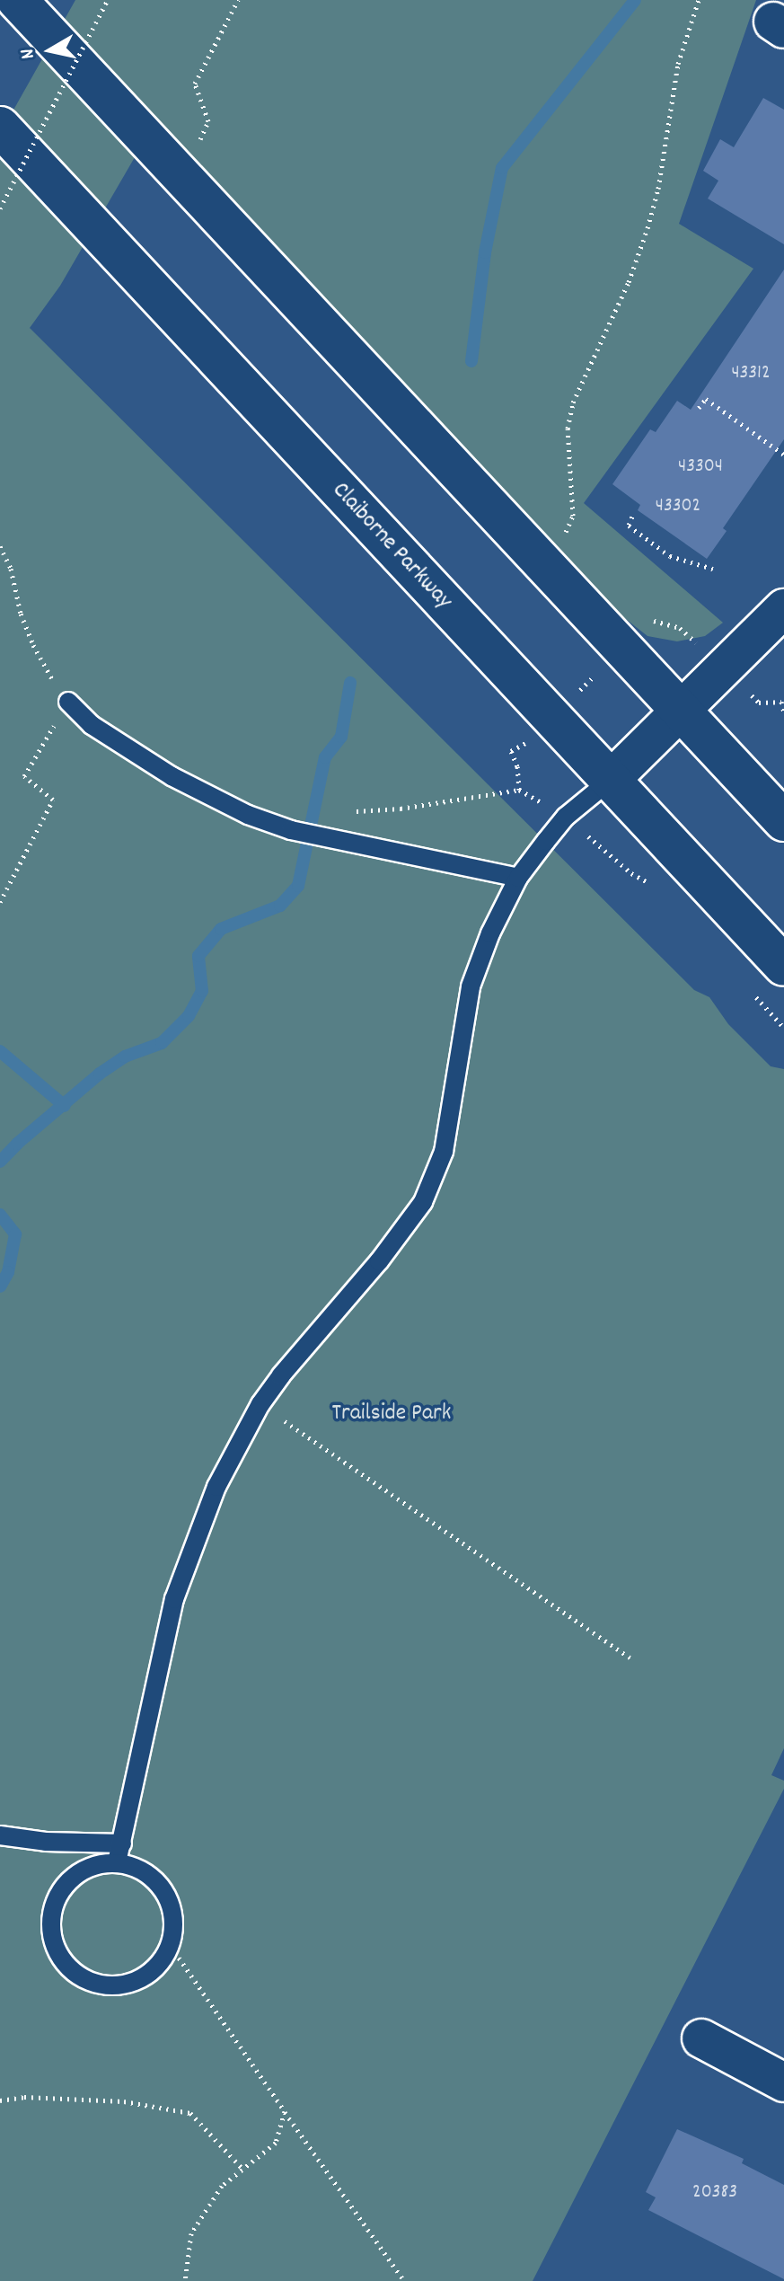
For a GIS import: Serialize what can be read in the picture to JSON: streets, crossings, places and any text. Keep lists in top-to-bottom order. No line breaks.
{"streets":{"main road":["Claiborne Parkway"]},"parks":["Trailside Park"],"house_numbers":["43312","43304","43302","20383"],"north":"left"}
